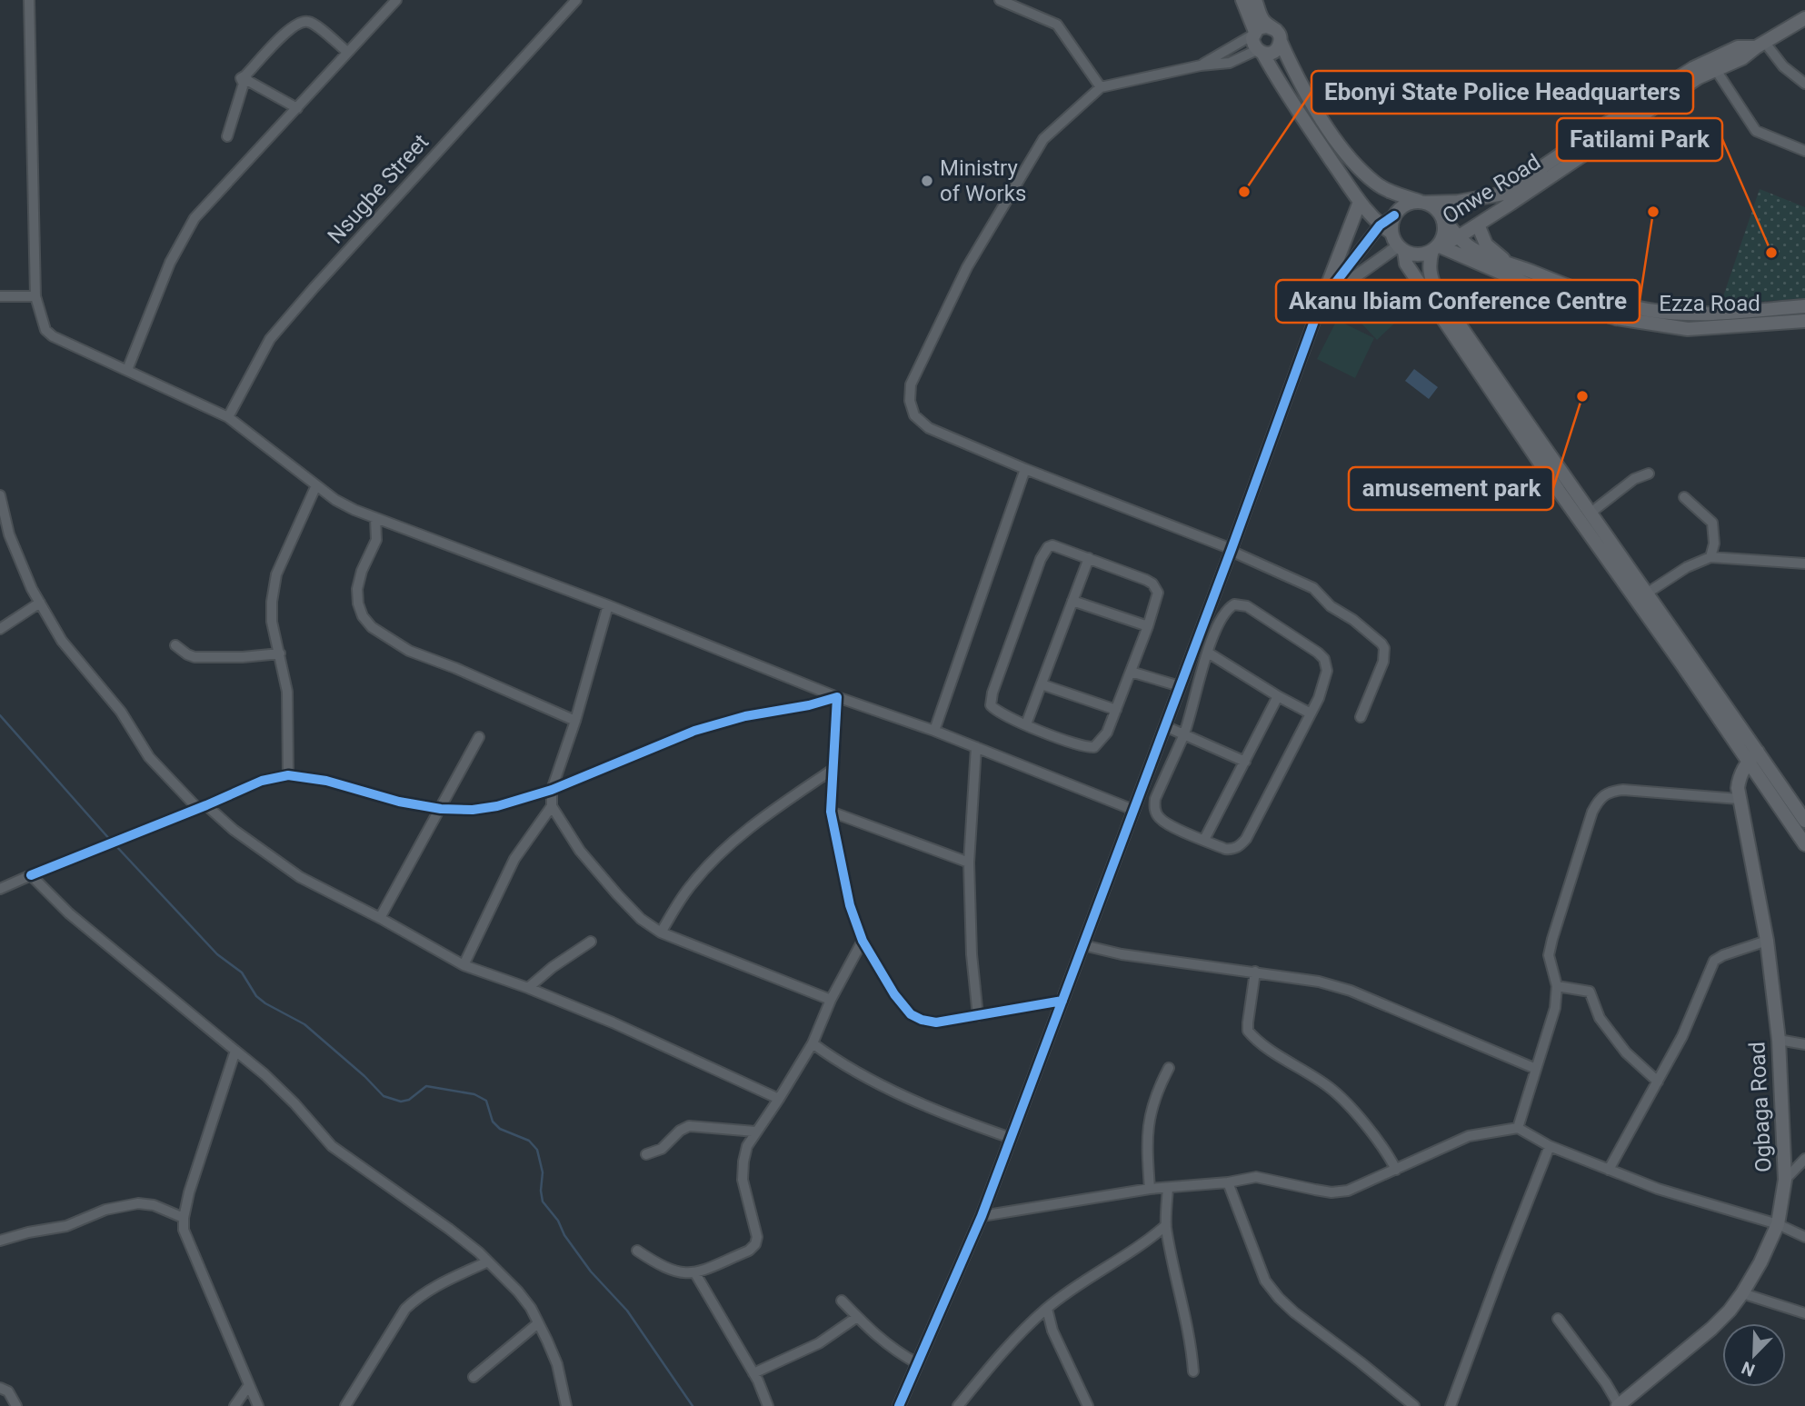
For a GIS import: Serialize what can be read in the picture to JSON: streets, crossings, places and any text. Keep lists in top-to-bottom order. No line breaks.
{"streets":{"main road":["Onwe Road","Ezza Road","Ogbaga Road"],"street":["Nsugbe Street"]},"crossings":[["Onwe Road","Ezza Road"]],"places":["Ministry of Works","Ebonyi State Police Headquarters","Akanu Ibiam Conference Centre","Fatilami Park","amusement park"],"north":"bottom left"}
